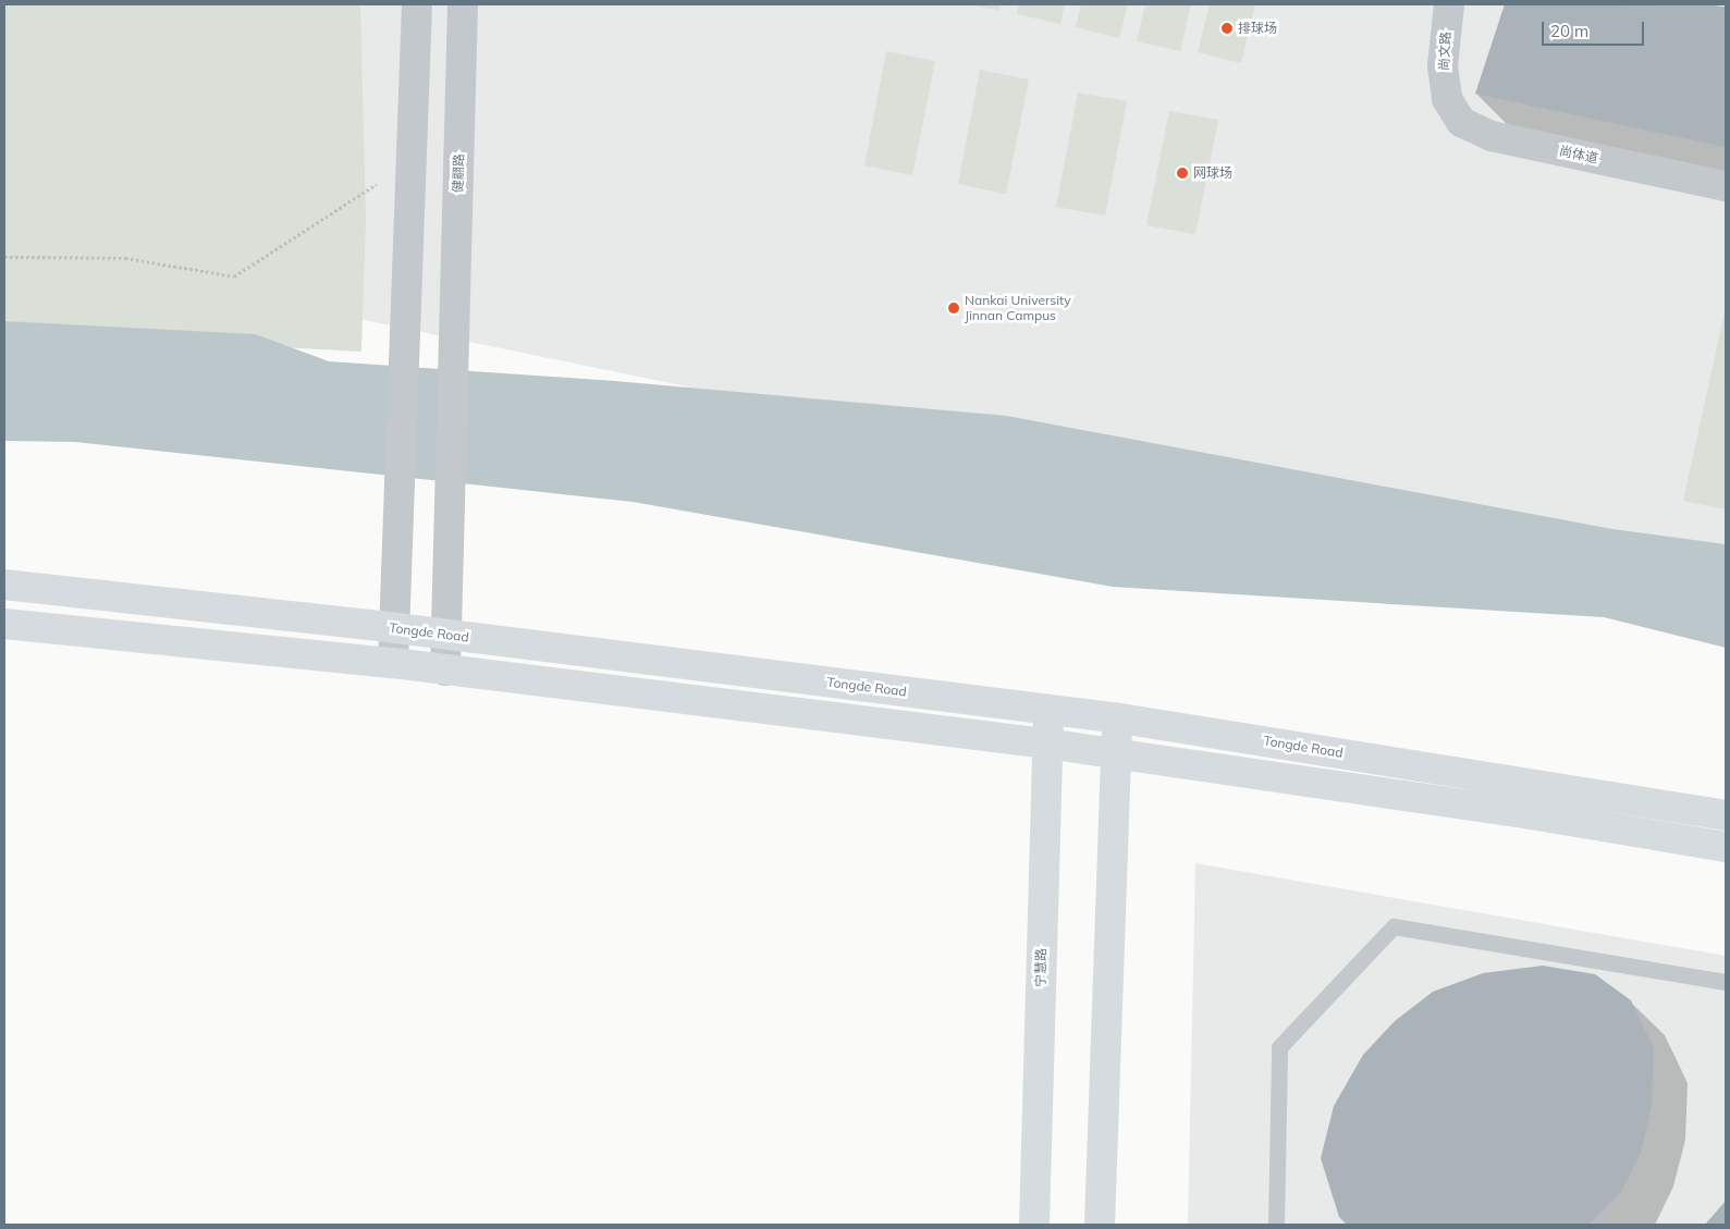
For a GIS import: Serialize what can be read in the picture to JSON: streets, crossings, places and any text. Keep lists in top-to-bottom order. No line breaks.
{"streets":{"main road":["Tongde Road","宁慧路"],"street":["尚文路","尚体道","健翮路"]},"crossings":[["尚文路","尚体道"],["健翮路","Tongde Road"],["Tongde Road","宁慧路"]],"places":["排球场","网球场","Nankai University Jinnan Campus"],"scale_bar":"20 m"}
